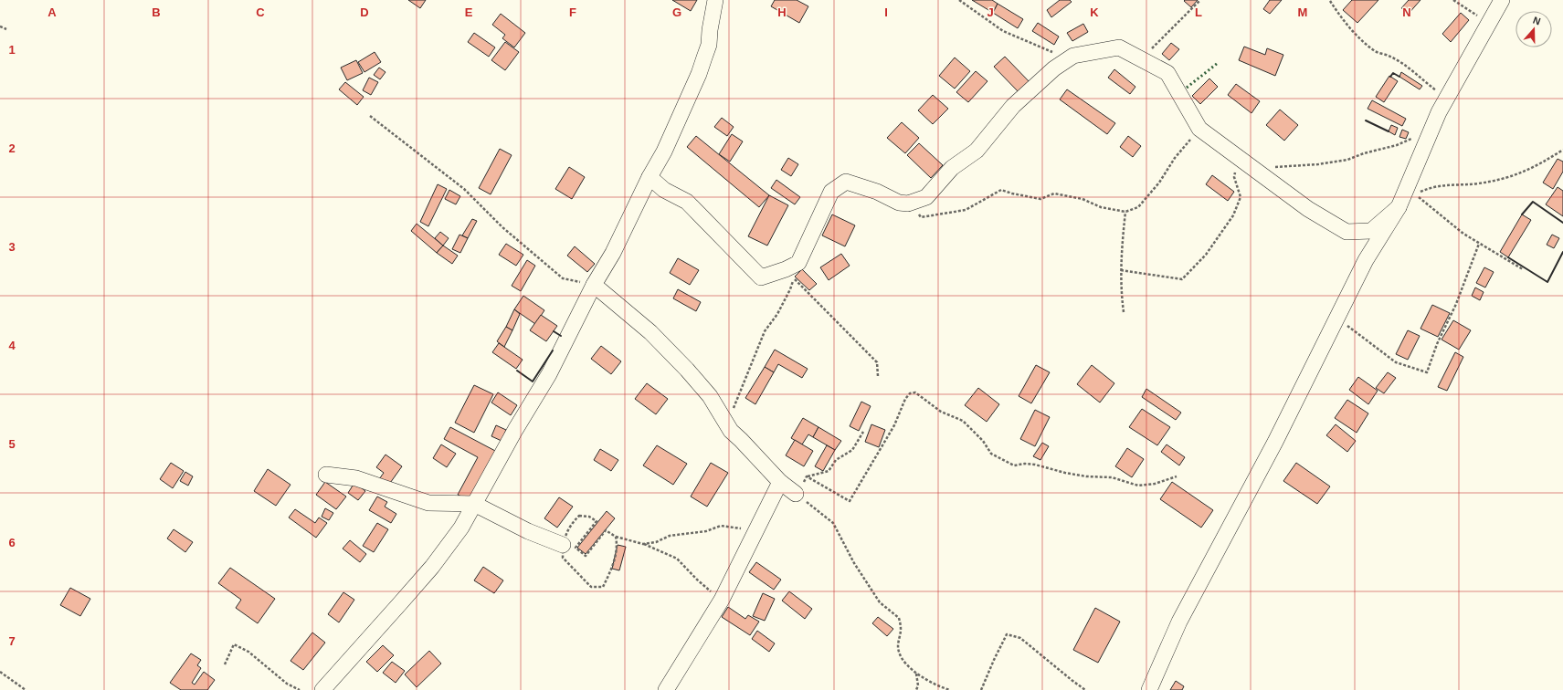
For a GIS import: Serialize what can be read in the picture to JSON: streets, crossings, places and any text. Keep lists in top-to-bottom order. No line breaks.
{"north":"top","grid":{"columns":["A","B","C","D","E","F","G","H","I","J","K","L","M","N"],"rows":["1","2","3","4","5","6","7"]}}
